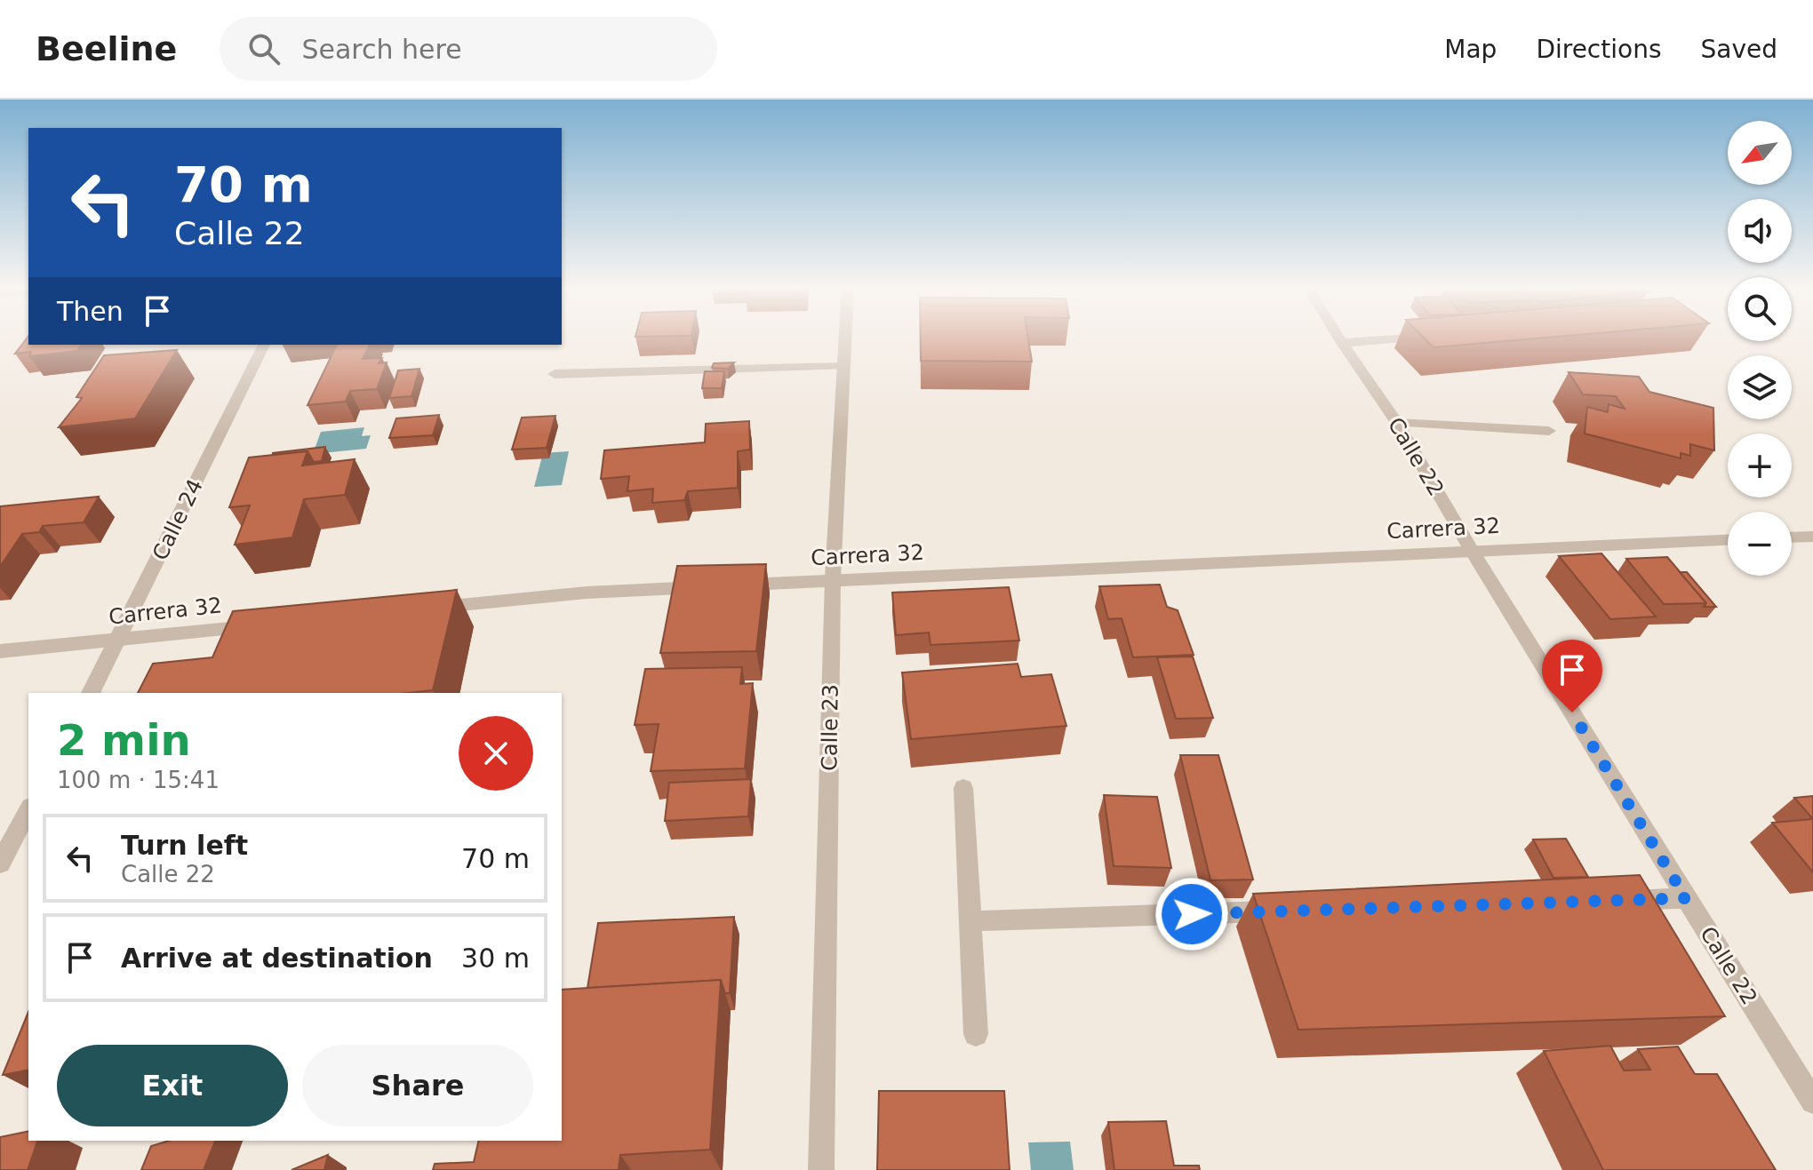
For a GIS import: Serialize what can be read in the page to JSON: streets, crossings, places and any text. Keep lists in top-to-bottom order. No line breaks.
{"streets":{"street":["Calle 22","Calle 24","Carrera 32","Calle 23"]},"crossings":[["Calle 22","Carrera 32"],["Calle 24","Carrera 32"],["Carrera 32","Calle 23"]],"north":"bottom left","page":{"header":"Beeline","search":"Search here","nav":["Map","Directions","Saved"],"map_buttons":["+","−"],"turn":["70 m","Calle 22"],"then":"Then","heading":["2 min","100 m · 15:41"],"list":[{"name":"Turn left","note":"Calle 22","value":"70 m"},{"name":"Arrive at destination","value":"30 m"}],"buttons":["Exit","Share"]}}
